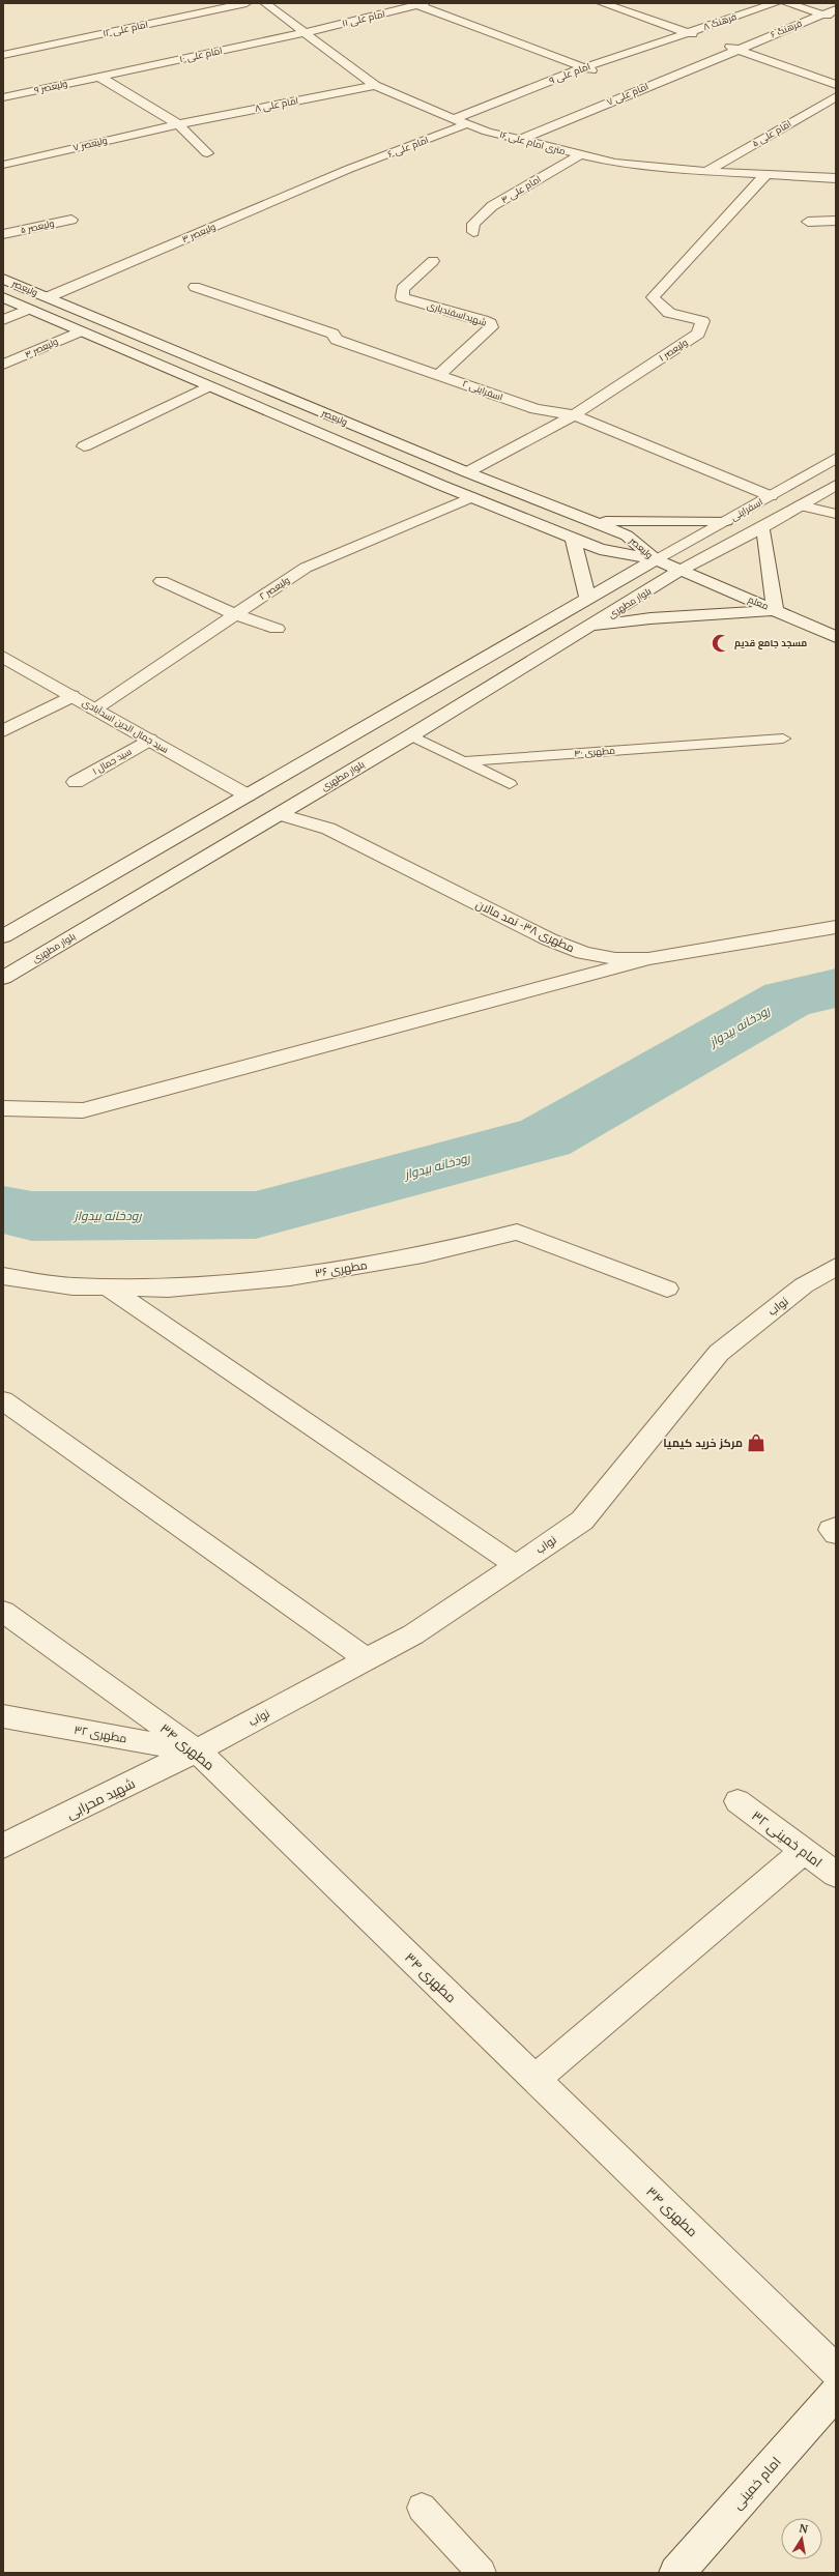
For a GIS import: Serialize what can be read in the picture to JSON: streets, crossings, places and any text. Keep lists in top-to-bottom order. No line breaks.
{"streets":{"street":["امام علی ۱۱","فرهنگ ۸","امام علی ۱۲","فرهنگ ۶","امام علی ۱۰","امام علی ۹","ولیعصر ۹","امام علی ۷","امام علی ۸","امام علی ۵","۱۶ متری امام علی","ولیعصر ۷","امام علی ۶","امام علی ۴","ولیعصر ۵","ولیعصر ۳","ولیعصر","شهیداسفندیاری","ولیعصر ۴","ولیعصر ۱","اسفراینی ۲","اسفراینی","ولیعصر ۲","بلوار مطهری","معلم","سید جمال الدین اسدآبادی","سید جمال ۱","مطهری ۳۸- نمد مالان","مطهری ۳۶","نواب","مطهری ۳۲","مطهری ۳۴","شهید محرابی","امام خمینی ۳۲","امام خمینی"],"lane":["مطهری ۴۰"]},"crossings":[["امام علی ۱۱","امام علی ۱۰"],["امام علی ۱۱","۱۶ متری امام علی"],["فرهنگ ۸","امام علی ۹"],["فرهنگ ۶","امام علی ۷"],["امام علی ۱۰","ولیعصر ۹"],["امام علی ۱۰","۱۶ متری امام علی"],["امام علی ۹","۱۶ متری امام علی"],["امام علی ۷","۱۶ متری امام علی"],["امام علی ۸","۱۶ متری امام علی"],["امام علی ۸","ولیعصر ۷"],["امام علی ۵","۱۶ متری امام علی"],["۱۶ متری امام علی","امام علی ۶"],["۱۶ متری امام علی","امام علی ۴"],["۱۶ متری امام علی","ولیعصر ۱"],["امام علی ۶","ولیعصر ۳"],["ولیعصر ۳","ولیعصر"],["ولیعصر","ولیعصر ۴"],["ولیعصر","ولیعصر ۱"],["ولیعصر","اسفراینی"],["ولیعصر","ولیعصر ۲"],["ولیعصر","معلم"],["شهیداسفندیاری","اسفراینی ۲"],["ولیعصر ۱","اسفراینی ۲"],["اسفراینی ۲","اسفراینی"],["اسفراینی","معلم"],["ولیعصر ۲","سید جمال الدین اسدآبادی"],["بلوار مطهری","معلم"],["بلوار مطهری","مطهری ۴۰"],["بلوار مطهری","مطهری ۳۸- نمد مالان"],["سید جمال الدین اسدآبادی","سید جمال ۱"],["نواب","مطهری ۳۲"],["نواب","مطهری ۳۴"],["نواب","شهید محرابی"],["مطهری ۳۲","مطهری ۳۴"],["مطهری ۳۲","شهید محرابی"],["مطهری ۳۴","شهید محرابی"]],"water":["رودخانه بیدواز"],"places":{"mosque":["مسجد جامع قدیم"],"shop":["مرکز خرید کیمیا"]},"north":"top"}
